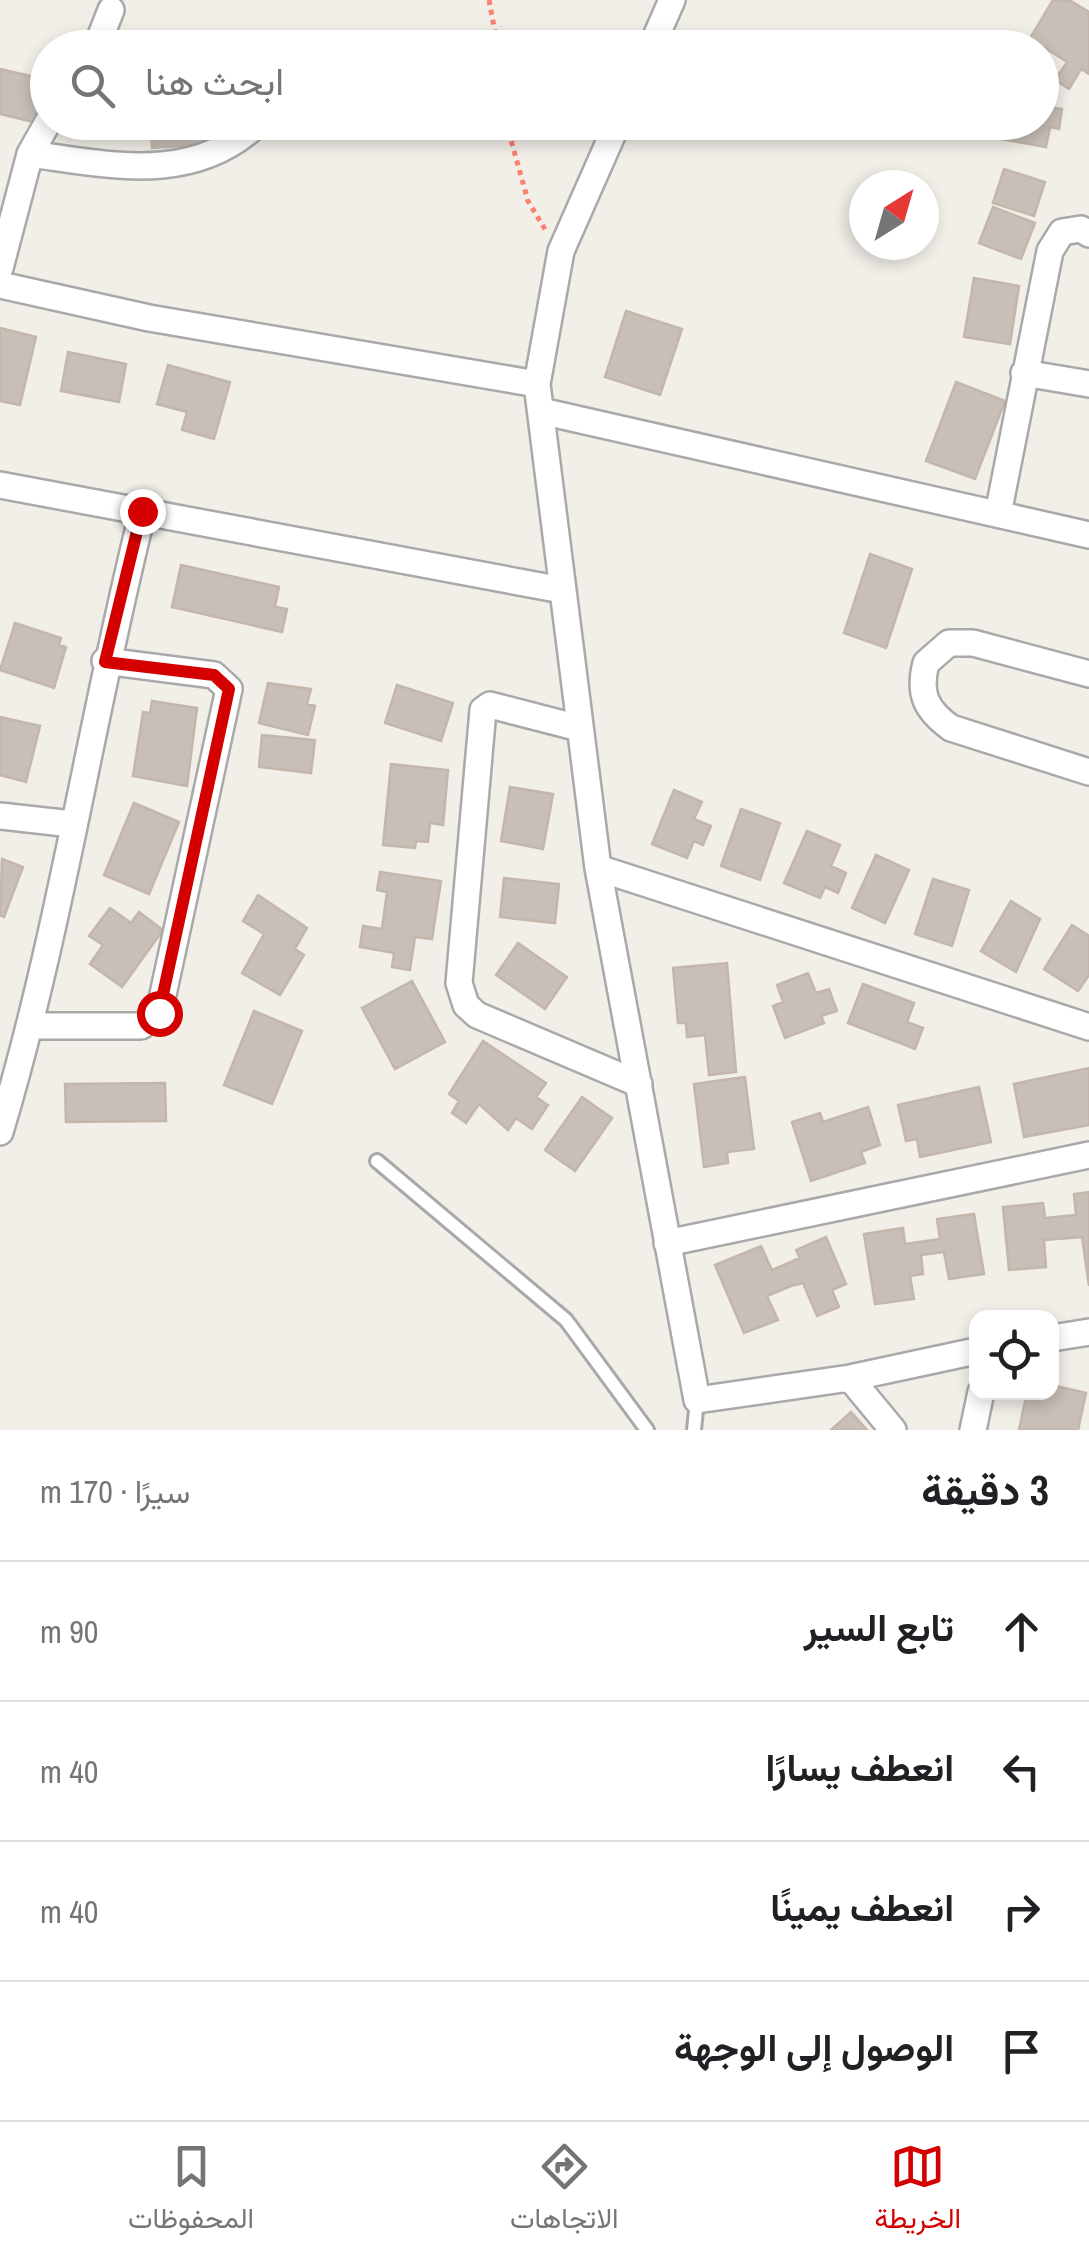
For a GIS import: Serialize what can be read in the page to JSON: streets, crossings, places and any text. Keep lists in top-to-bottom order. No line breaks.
{"north":"top right","page":{"search":"ابحث هنا","heading":["3 دقيقة","سيرًا · 170 m"],"list":[["تابع السير","90 m"],["انعطف يسارًا","40 m"],["انعطف يمينًا","40 m"],"الوصول إلى الوجهة"],"nav":["الخريطة","الاتجاهات","المحفوظات"]}}
